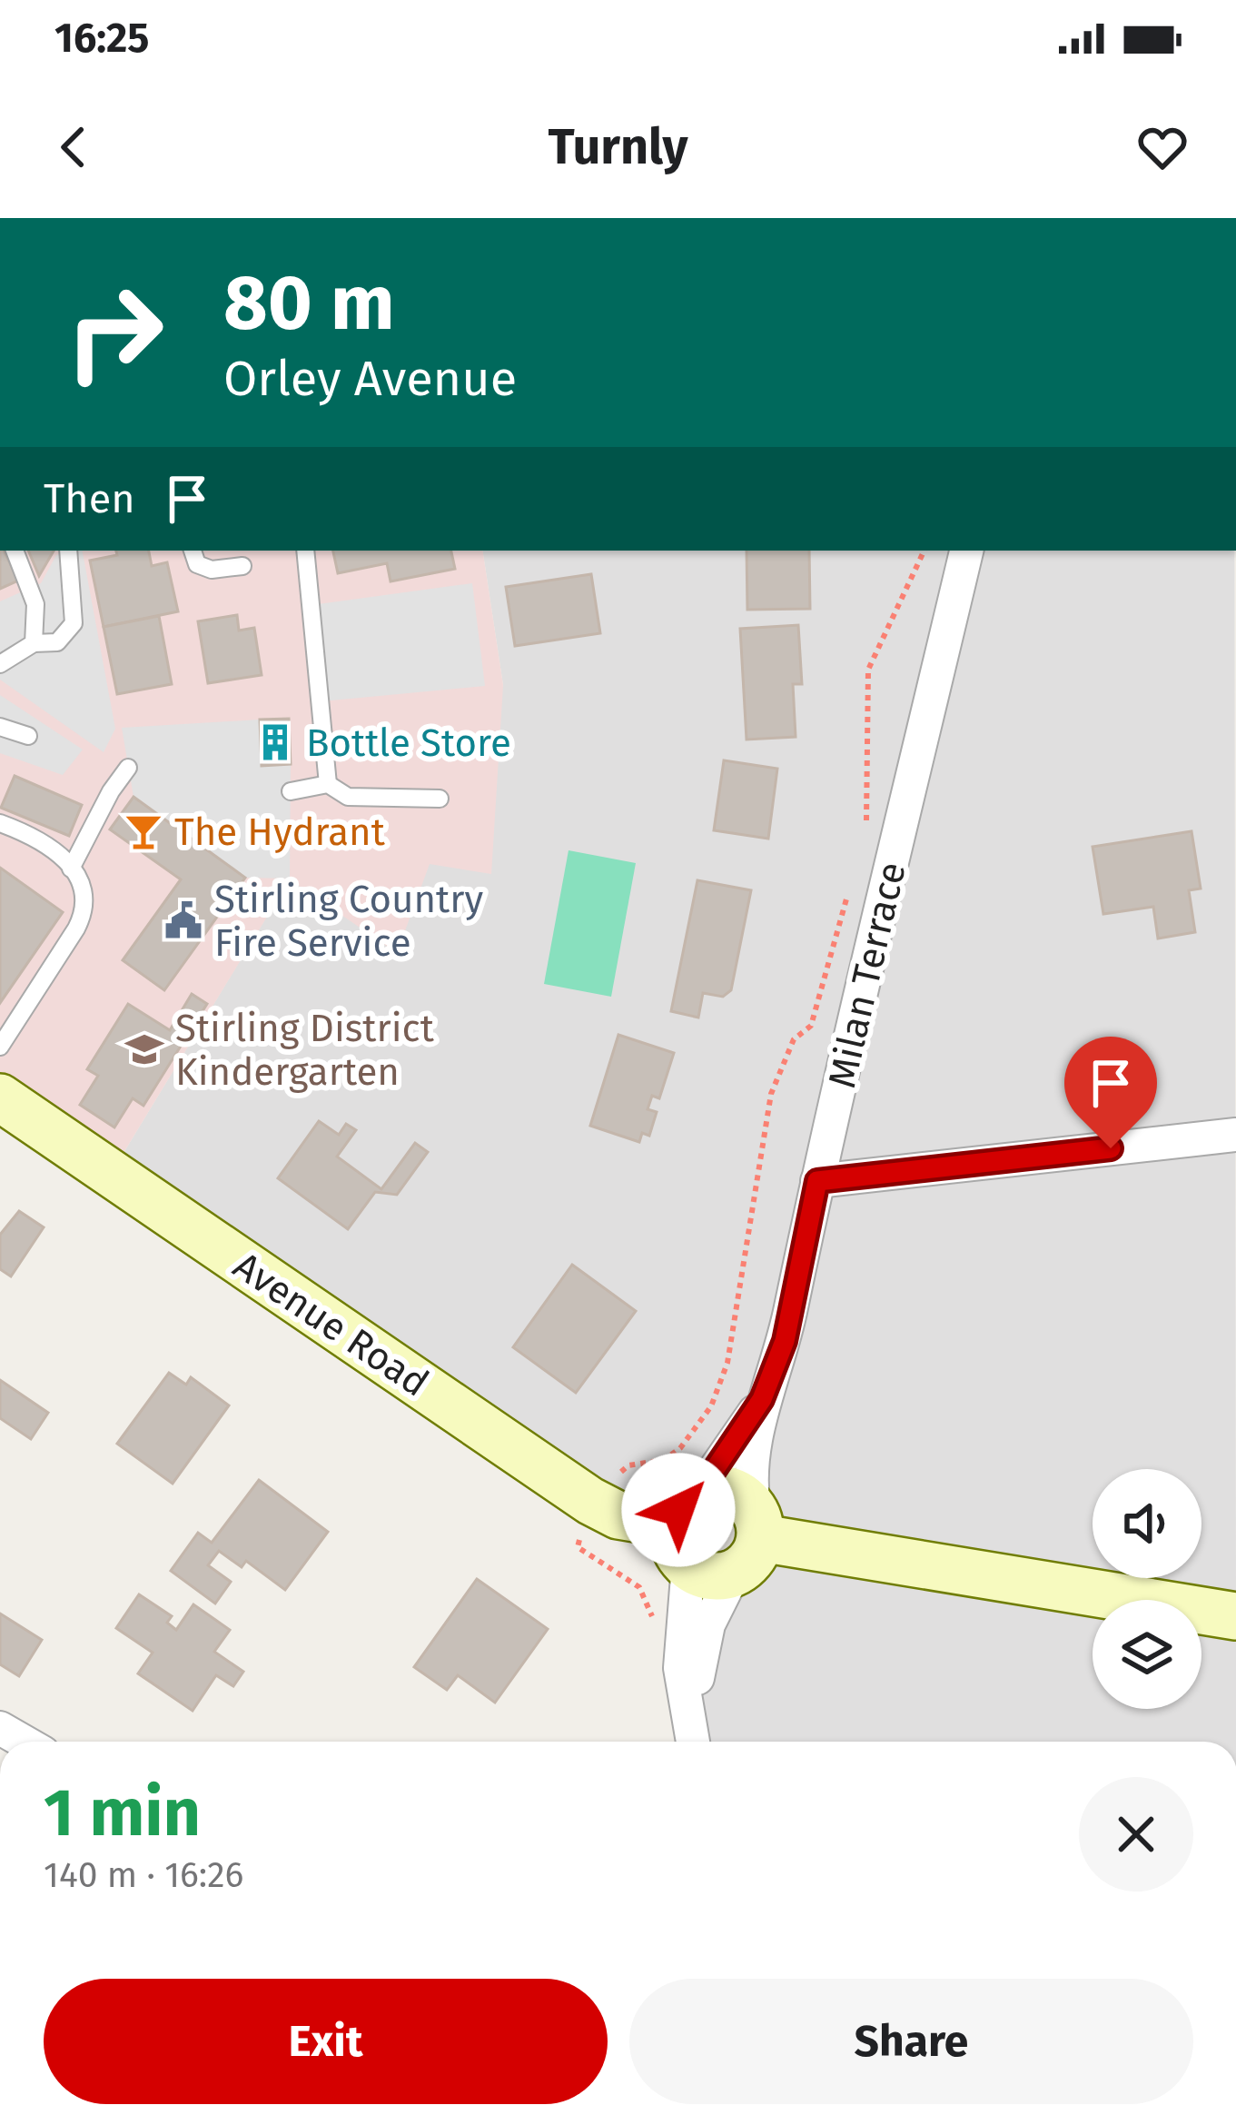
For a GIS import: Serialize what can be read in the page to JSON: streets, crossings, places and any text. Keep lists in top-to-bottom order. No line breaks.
{"streets":{"street":["Milan Terrace","Avenue Road"]},"crossings":[["Milan Terrace","Avenue Road"]],"places":{"building":["Bottle Store"],"bar":["The Hydrant"],"public building":["Stirling Country Fire Service"],"school or university":["Stirling District Kindergarten"]},"page":{"status":"16:25","header":"Turnly","turn":["80 m","Orley Avenue"],"then":"Then","heading":["1 min","140 m · 16:26"],"buttons":["Exit","Share"]}}
